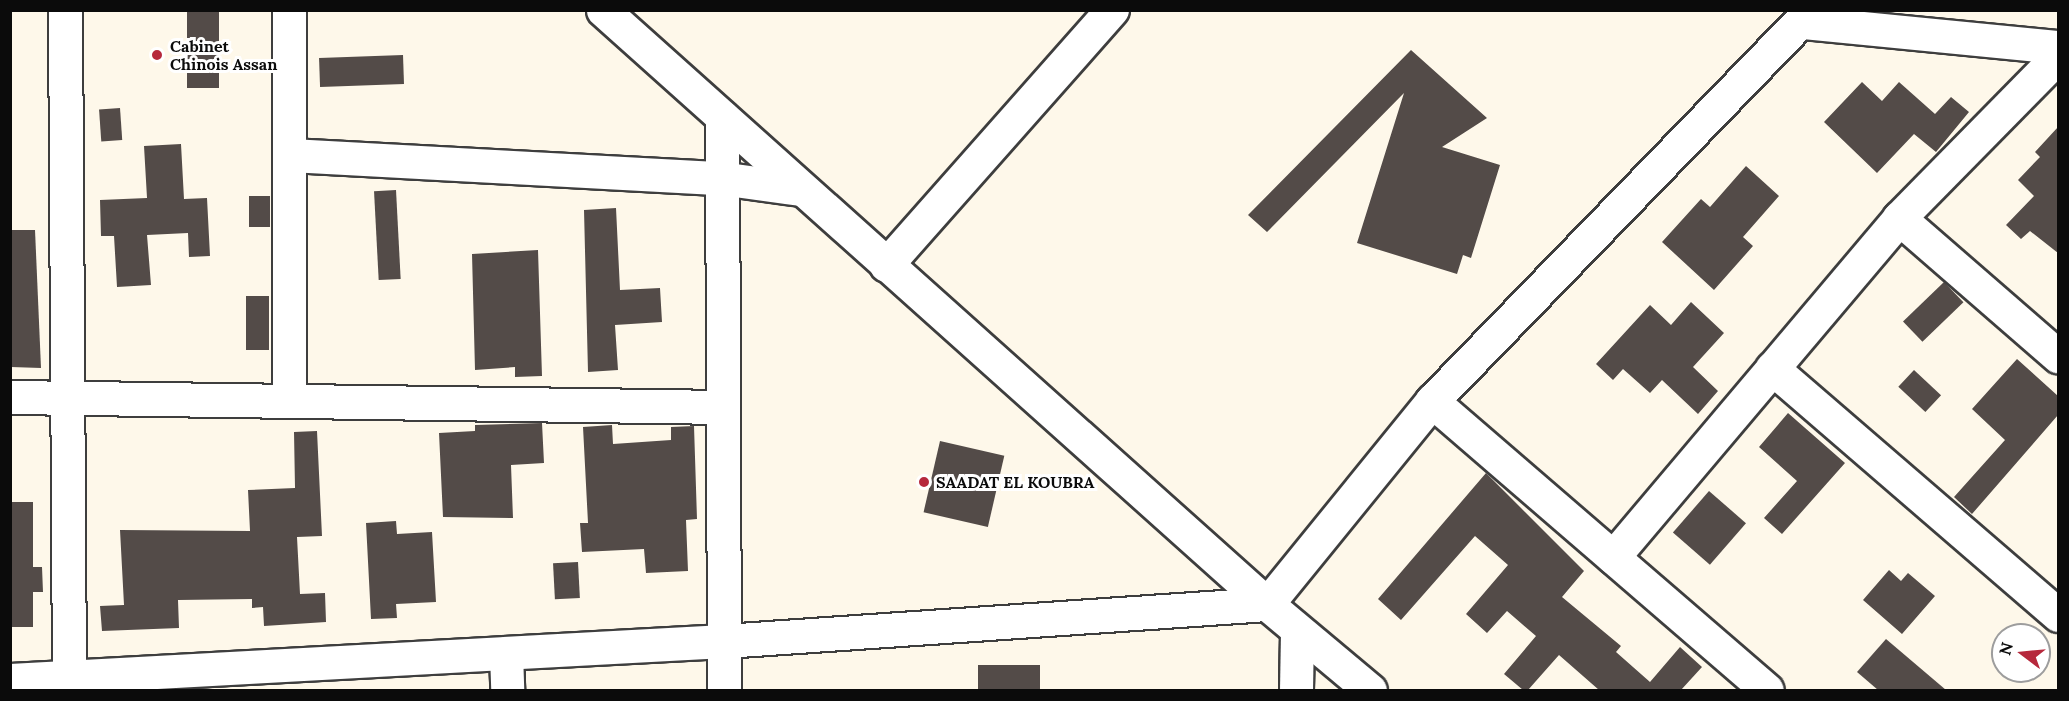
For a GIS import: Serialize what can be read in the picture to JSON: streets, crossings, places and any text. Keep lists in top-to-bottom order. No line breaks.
{"places":["Cabinet Chinois Assan","SAADAT EL KOUBRA"],"north":"left"}
